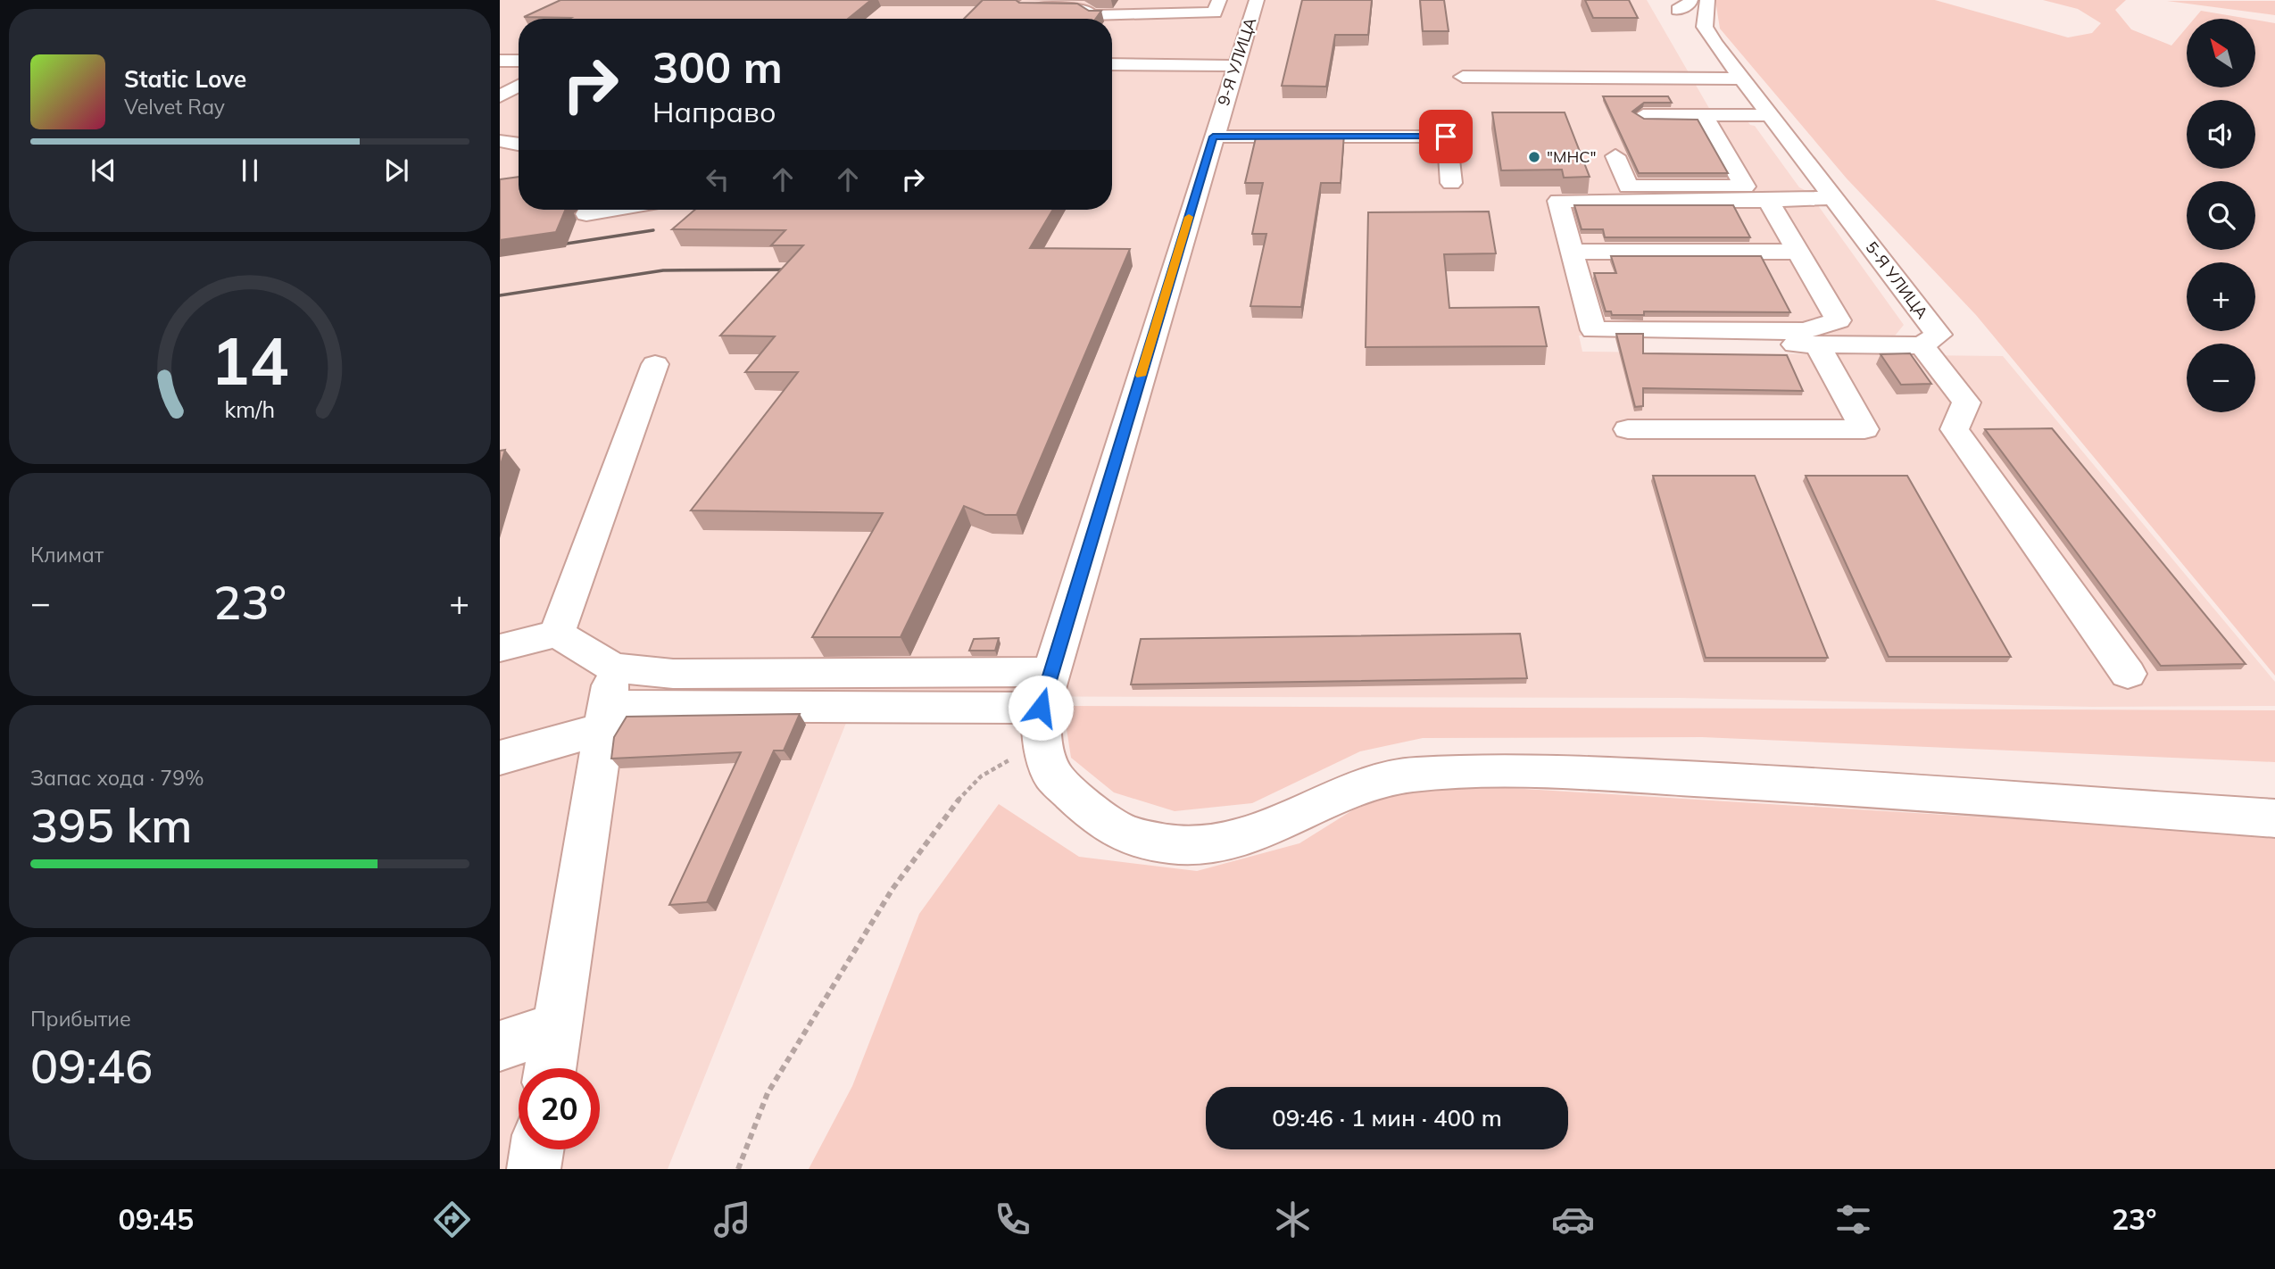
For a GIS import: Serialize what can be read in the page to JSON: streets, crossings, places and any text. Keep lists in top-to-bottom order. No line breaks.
{"streets":{"street":["9-Я УЛИЦА","5-Я УЛИЦА"]},"places":["\"МНС\""],"north":"top left","page":{"map_buttons":["+","−"],"turn":["300 m","Направо"],"song":["Static Love","Velvet Ray"],"tile":["Климат",["Запас хода · 79%","395 km"],["Прибытие","09:46"]],"heat":["−","23°","+"],"limit":"20","trip":"09:46 · 1 мин · 400 m","tabs":["09:45","23°"],"gauge":["14","km/h"]}}
